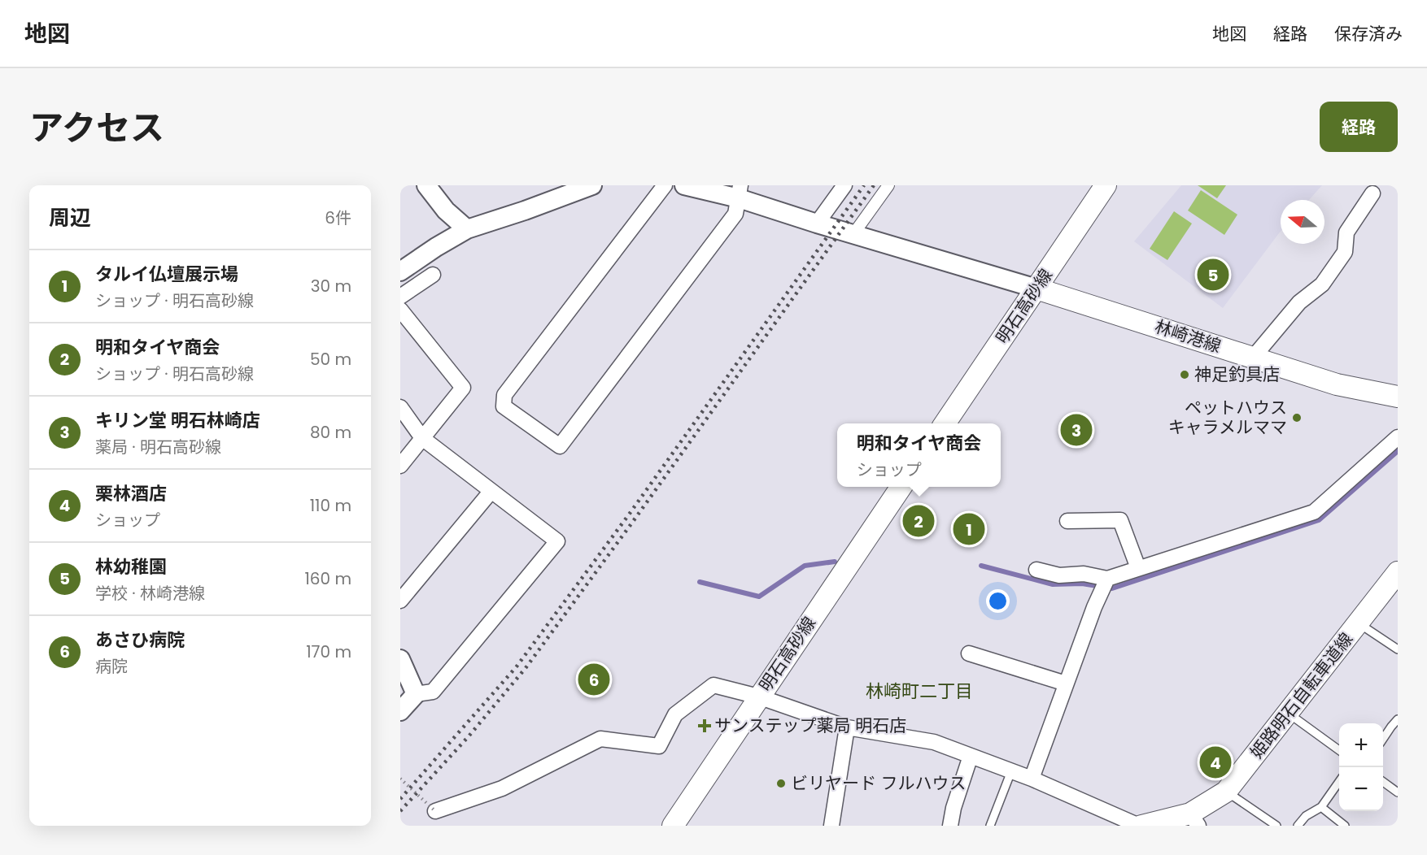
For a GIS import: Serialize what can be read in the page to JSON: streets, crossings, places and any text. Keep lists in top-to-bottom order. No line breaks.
{"streets":{"main road":["明石高砂線","林崎港線","姫路明石自転車道線"]},"crossings":[["明石高砂線","林崎港線"]],"districts":["林崎町二丁目"],"places":{"other":["神足釣具店","ペットハウス キャラメルママ","ビリヤード フルハウス"],"health":["サンステップ薬局 明石店"]},"north":"left","page":{"header":"地図","nav":["地図","経路","保存済み"],"title":"アクセス","buttons":"経路","heading":["周辺","6件"],"list":[{"mark":"1","name":"タルイ仏壇展示場","note":"ショップ · 明石高砂線","value":"30 m"},{"mark":"2","name":"明和タイヤ商会","note":"ショップ · 明石高砂線","value":"50 m"},{"mark":"3","name":"キリン堂 明石林崎店","note":"薬局 · 明石高砂線","value":"80 m"},{"mark":"4","name":"栗林酒店","note":"ショップ","value":"110 m"},{"mark":"5","name":"林幼稚園","note":"学校 · 林崎港線","value":"160 m"},{"mark":"6","name":"あさひ病院","note":"病院","value":"170 m"}],"pins":["5","3","2","1","6","4"],"popup":["明和タイヤ商会","ショップ"],"map_buttons":["+","−"]}}
